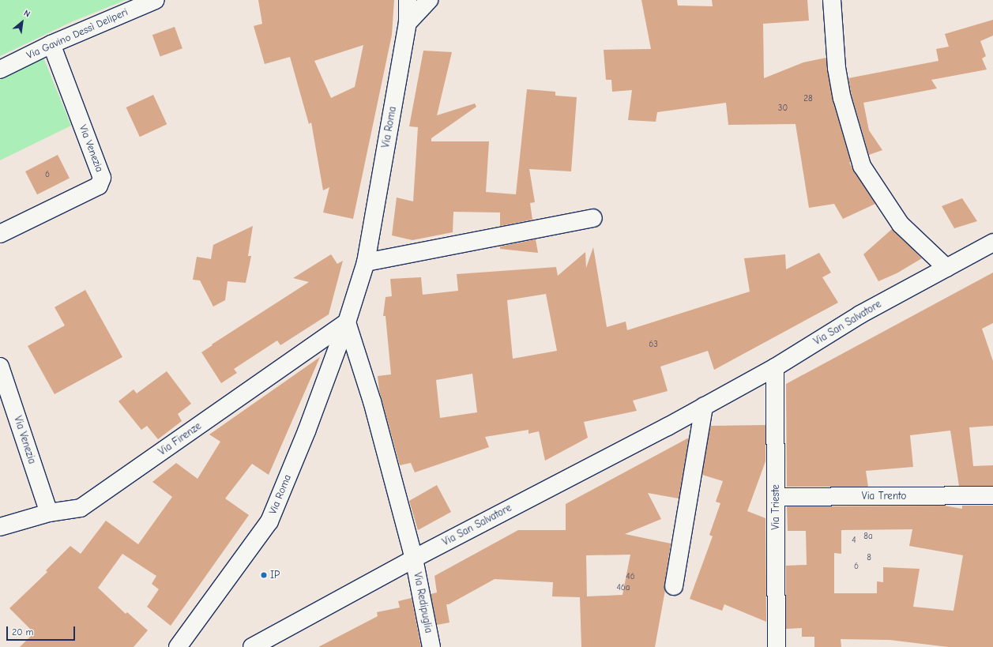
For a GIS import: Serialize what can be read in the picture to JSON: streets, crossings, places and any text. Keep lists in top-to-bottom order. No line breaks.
{"streets":{"street":["Via Gavino Dessì Deliperi","Via Roma","Via Venezia","Via San Salvatore","Via Firenze","Via Trento","Via Trieste","Via Redipuglia"]},"crossings":[["Via Gavino Dessì Deliperi","Via Venezia"],["Via Roma","Via Firenze"],["Via Venezia","Via Firenze"],["Via San Salvatore","Via Trieste"],["Via San Salvatore","Via Redipuglia"],["Via Trento","Via Trieste"]],"places":["IP"],"house_numbers":["28","30","6","63","8a","4","8","6","46","46a"],"scale_bar":"20 m","north":"top right"}
